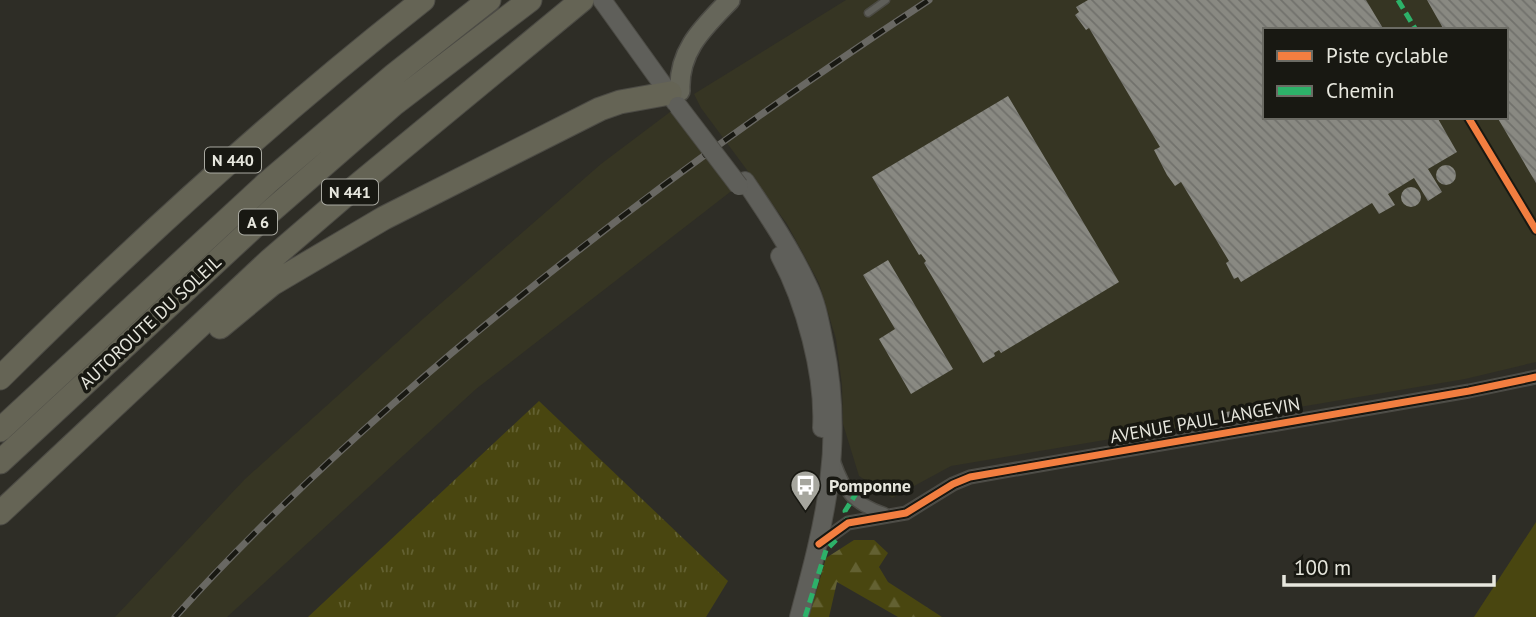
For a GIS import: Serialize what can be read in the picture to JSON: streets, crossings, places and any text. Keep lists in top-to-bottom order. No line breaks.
{"streets":{"highway":["N 440","N 441","A 6","AUTOROUTE DU SOLEIL"],"street":["AVENUE PAUL LANGEVIN"]},"places":{"bus stop":["Pomponne"]},"legend":["Piste cyclable","Chemin"],"scale_bar":"100 m"}
